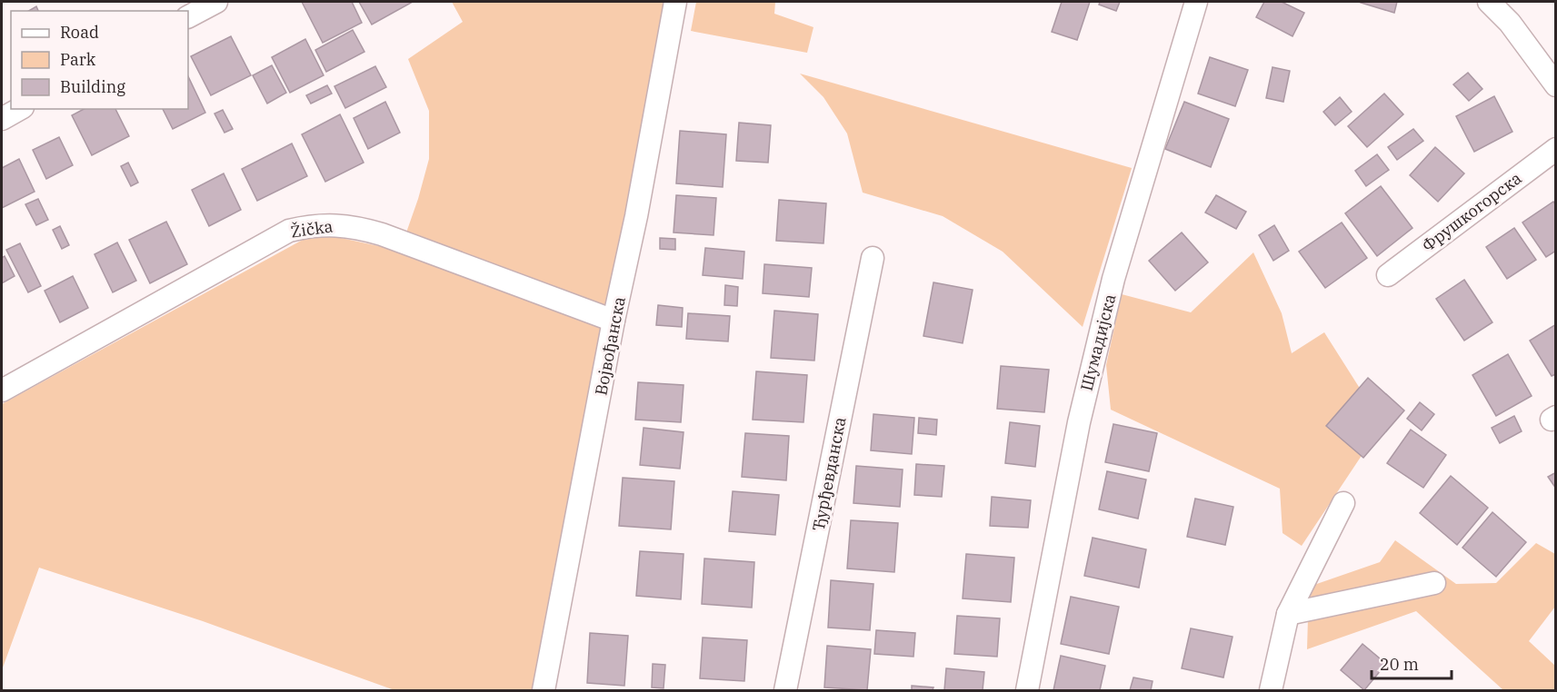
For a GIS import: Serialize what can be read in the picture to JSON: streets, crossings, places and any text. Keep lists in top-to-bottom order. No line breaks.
{"streets":{"street":["Фрушкогорска","Žička","Шумадијска","Војвођанска","Ђурђевданска"]},"crossings":[["Žička","Војвођанска"]],"legend":["Road","Park","Building"],"scale_bar":"20 m"}
